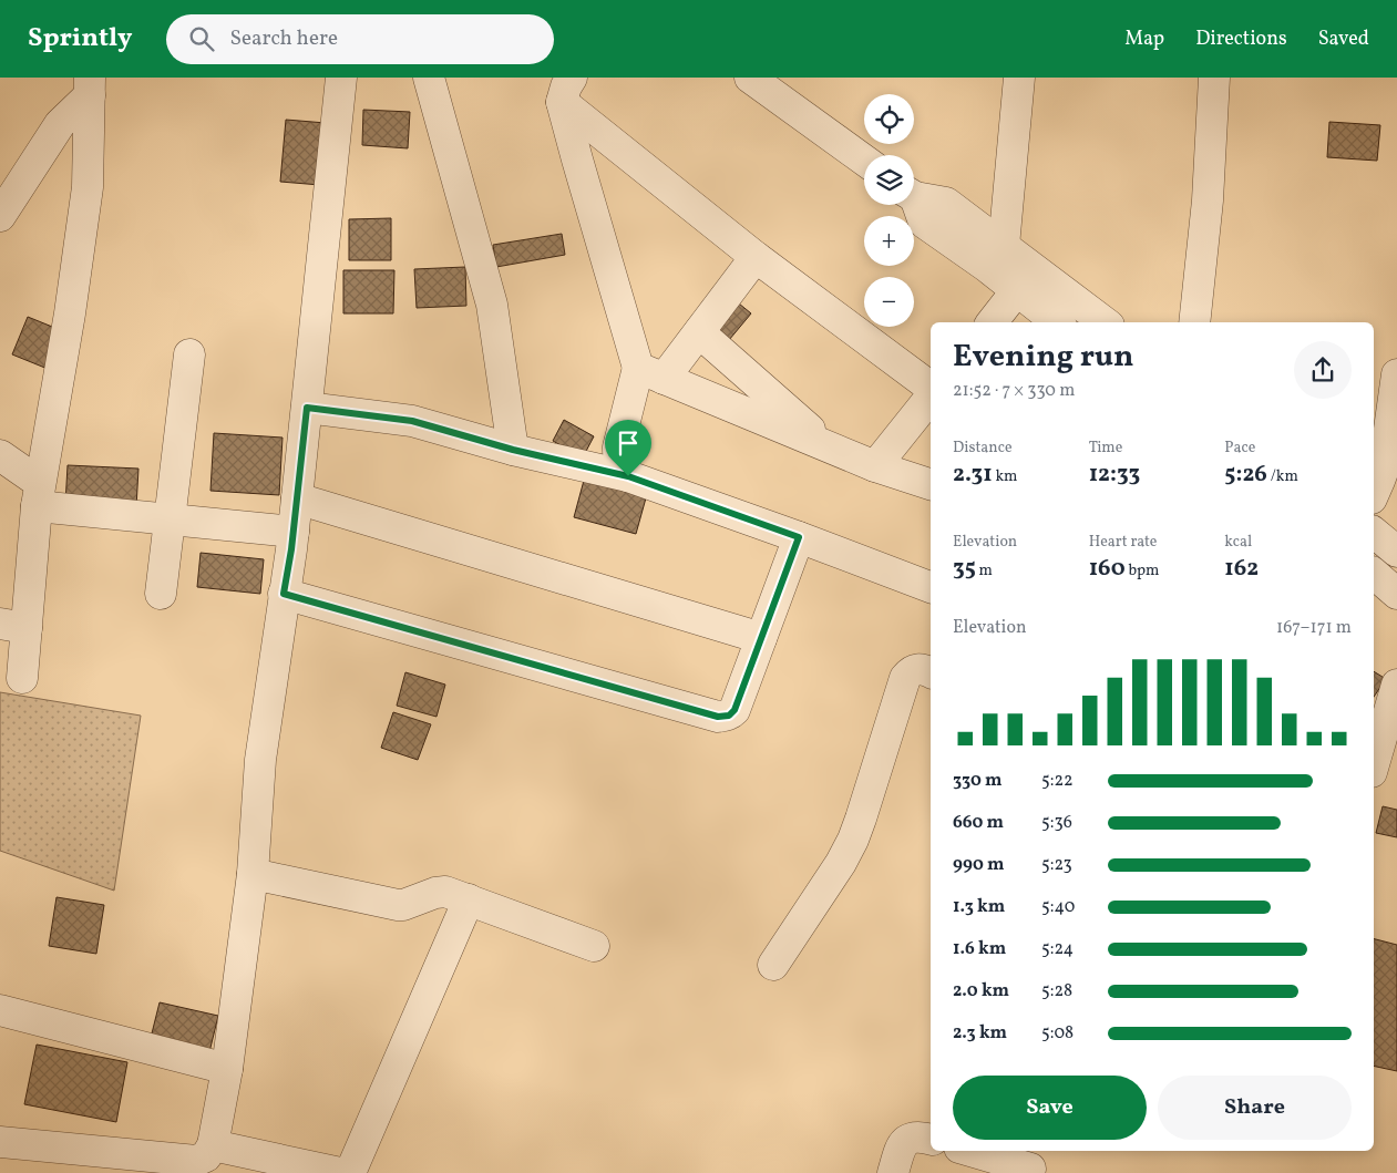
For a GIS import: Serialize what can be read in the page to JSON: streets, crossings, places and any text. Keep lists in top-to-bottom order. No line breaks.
{"page":{"header":"Sprintly","search":"Search here","nav":["Map","Directions","Saved"],"map_buttons":["+","−"],"heading":["Evening run","21:52 · 7 × 330 m"],"stats":[["Distance","2.31 km"],["Time","12:33"],["Pace","5:26 /km"],["Elevation","35 m"],["Heart rate","160 bpm"],["kcal","162"]],"chart":["Elevation","167–171 m"],"list":[{"name":"330 m","note":"5:22"},{"name":"660 m","note":"5:36"},{"name":"990 m","note":"5:23"},{"name":"1.3 km","note":"5:40"},{"name":"1.6 km","note":"5:24"},{"name":"2.0 km","note":"5:28"},{"name":"2.3 km","note":"5:08"}],"buttons":["Save","Share"]}}
